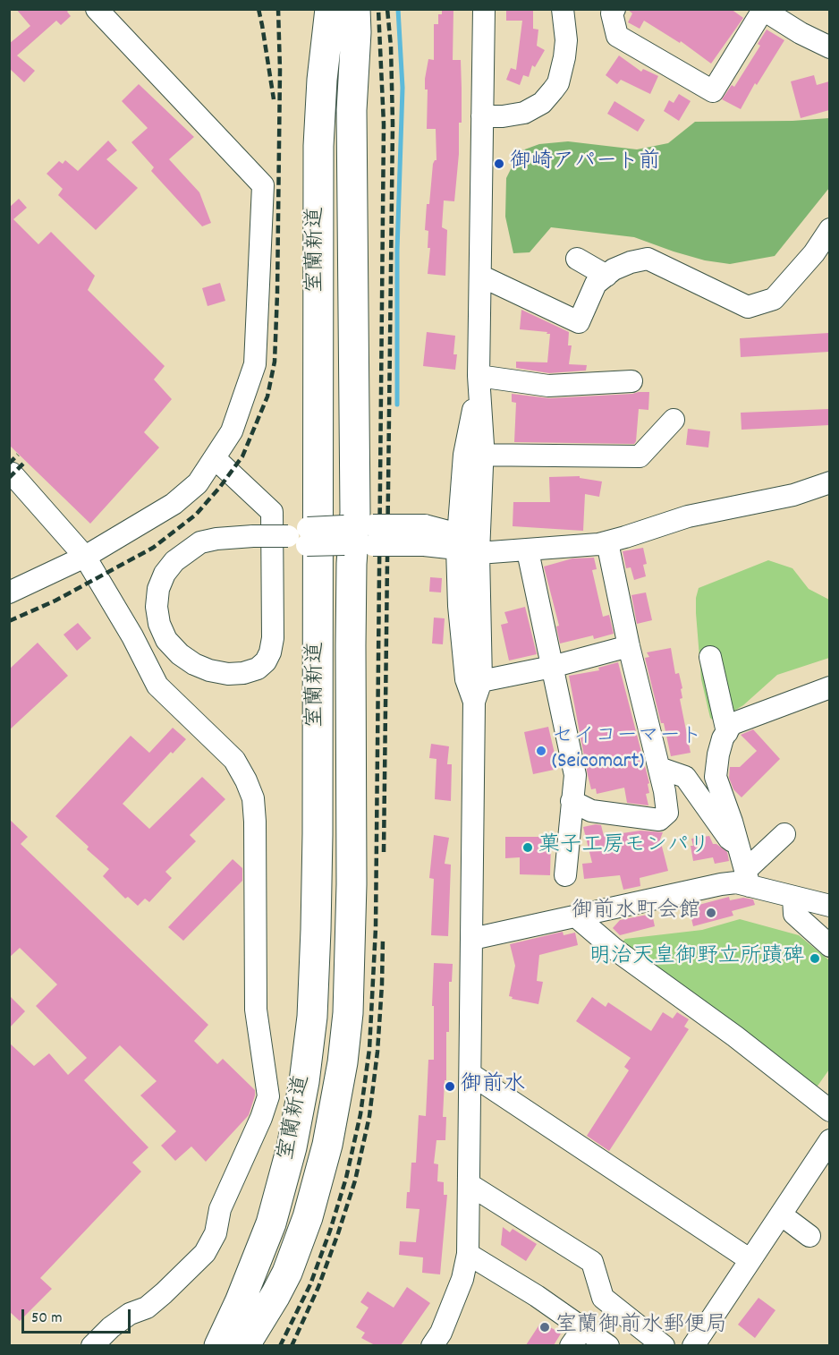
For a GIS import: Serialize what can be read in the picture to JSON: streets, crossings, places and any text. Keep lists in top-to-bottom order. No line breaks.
{"streets":{"highway":["室蘭新道"]},"places":["御崎アパート前","セイコーマート (Seicomart)","菓子工房モンパリ","御前水町会館","明治天皇御野立所蹟碑","御前水","室蘭御前水郵便局"],"scale_bar":"50 m"}
